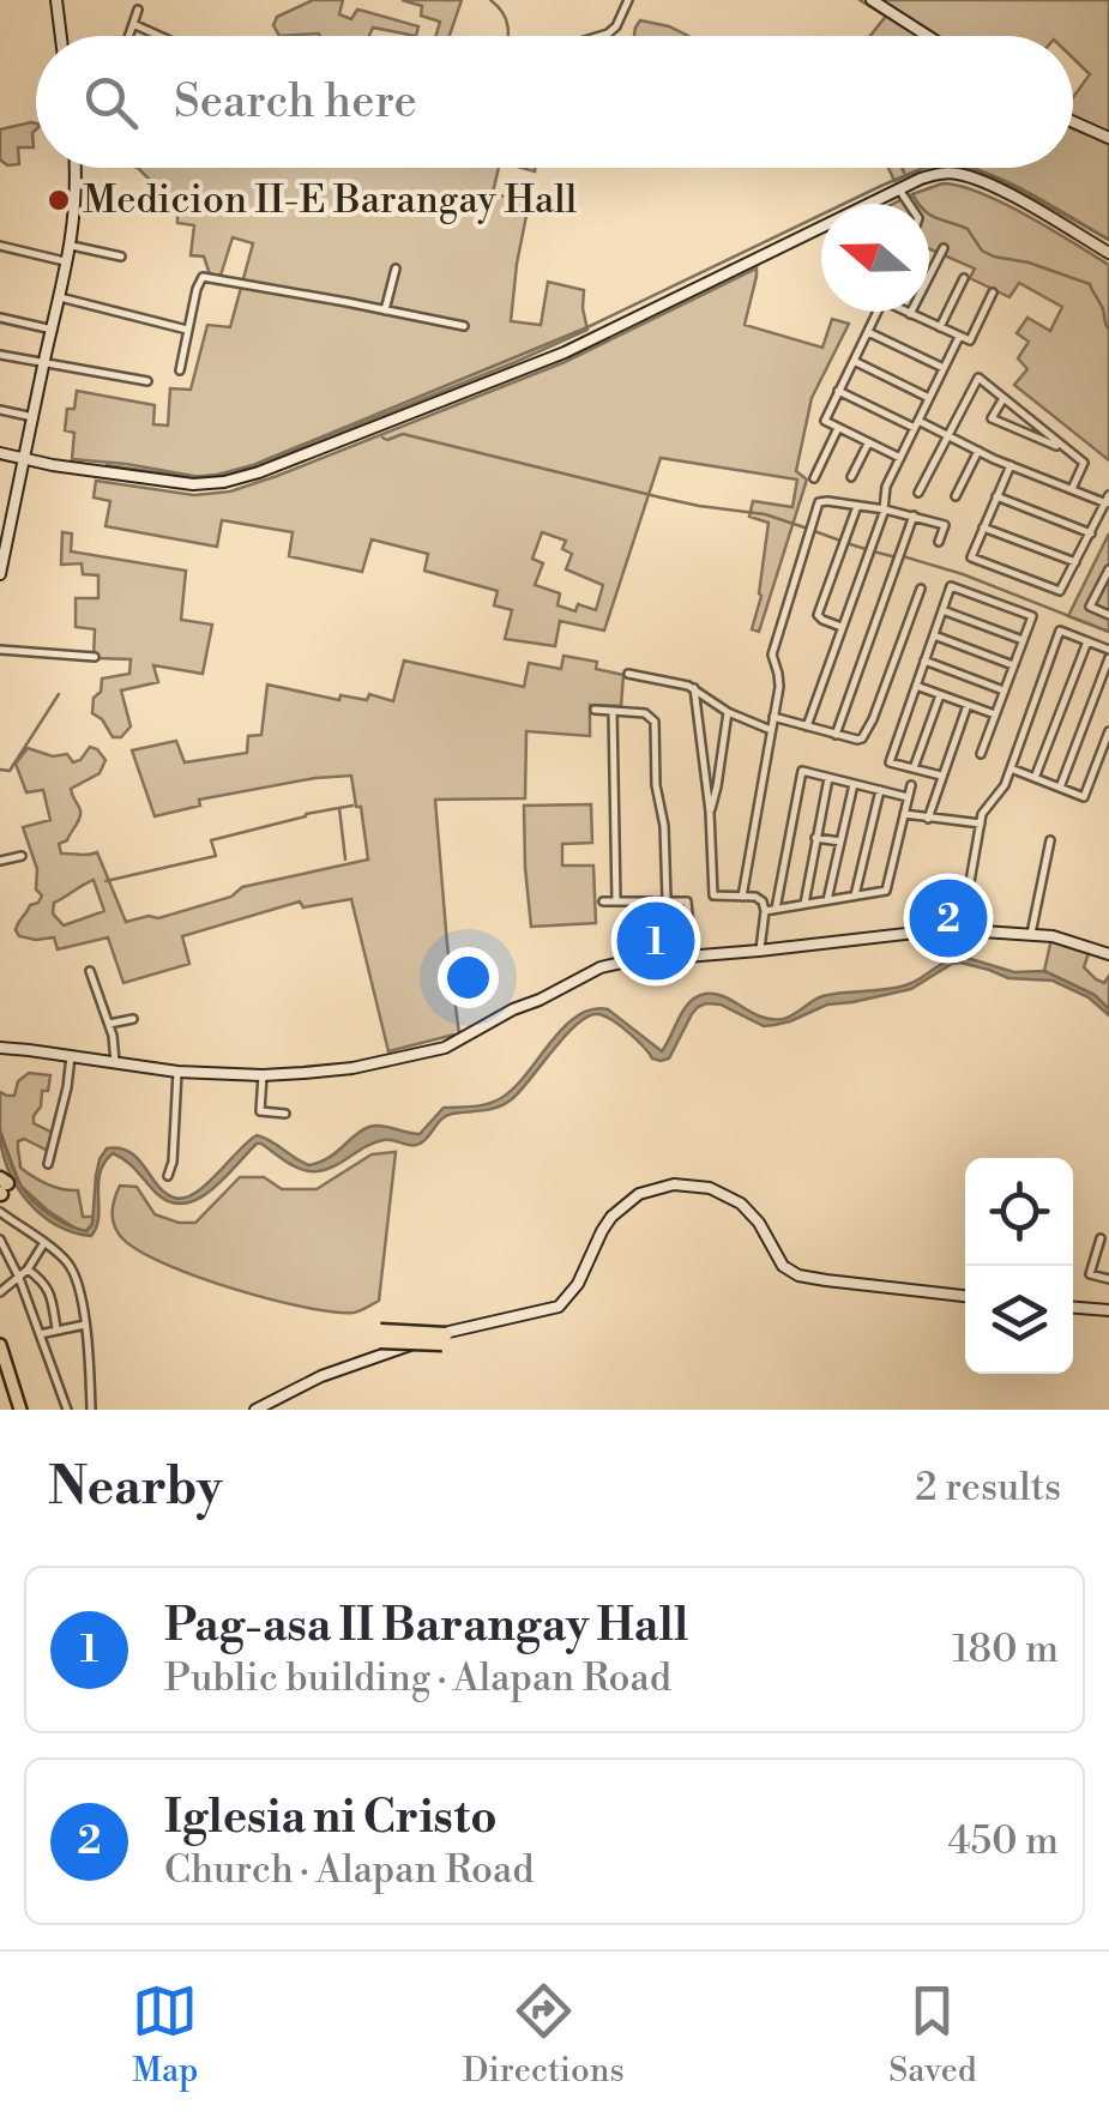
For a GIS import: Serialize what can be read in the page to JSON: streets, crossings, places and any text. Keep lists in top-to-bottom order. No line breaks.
{"places":["Medicion II-E Barangay Hall"],"north":"left","page":{"search":"Search here","pins":["2","1"],"heading":["Nearby","2 results"],"list":[{"mark":"1","name":"Pag-asa II Barangay Hall","note":"Public building · Alapan Road","value":"180 m"},{"mark":"2","name":"Iglesia ni Cristo","note":"Church · Alapan Road","value":"450 m"}],"nav":["Map","Directions","Saved"]}}
